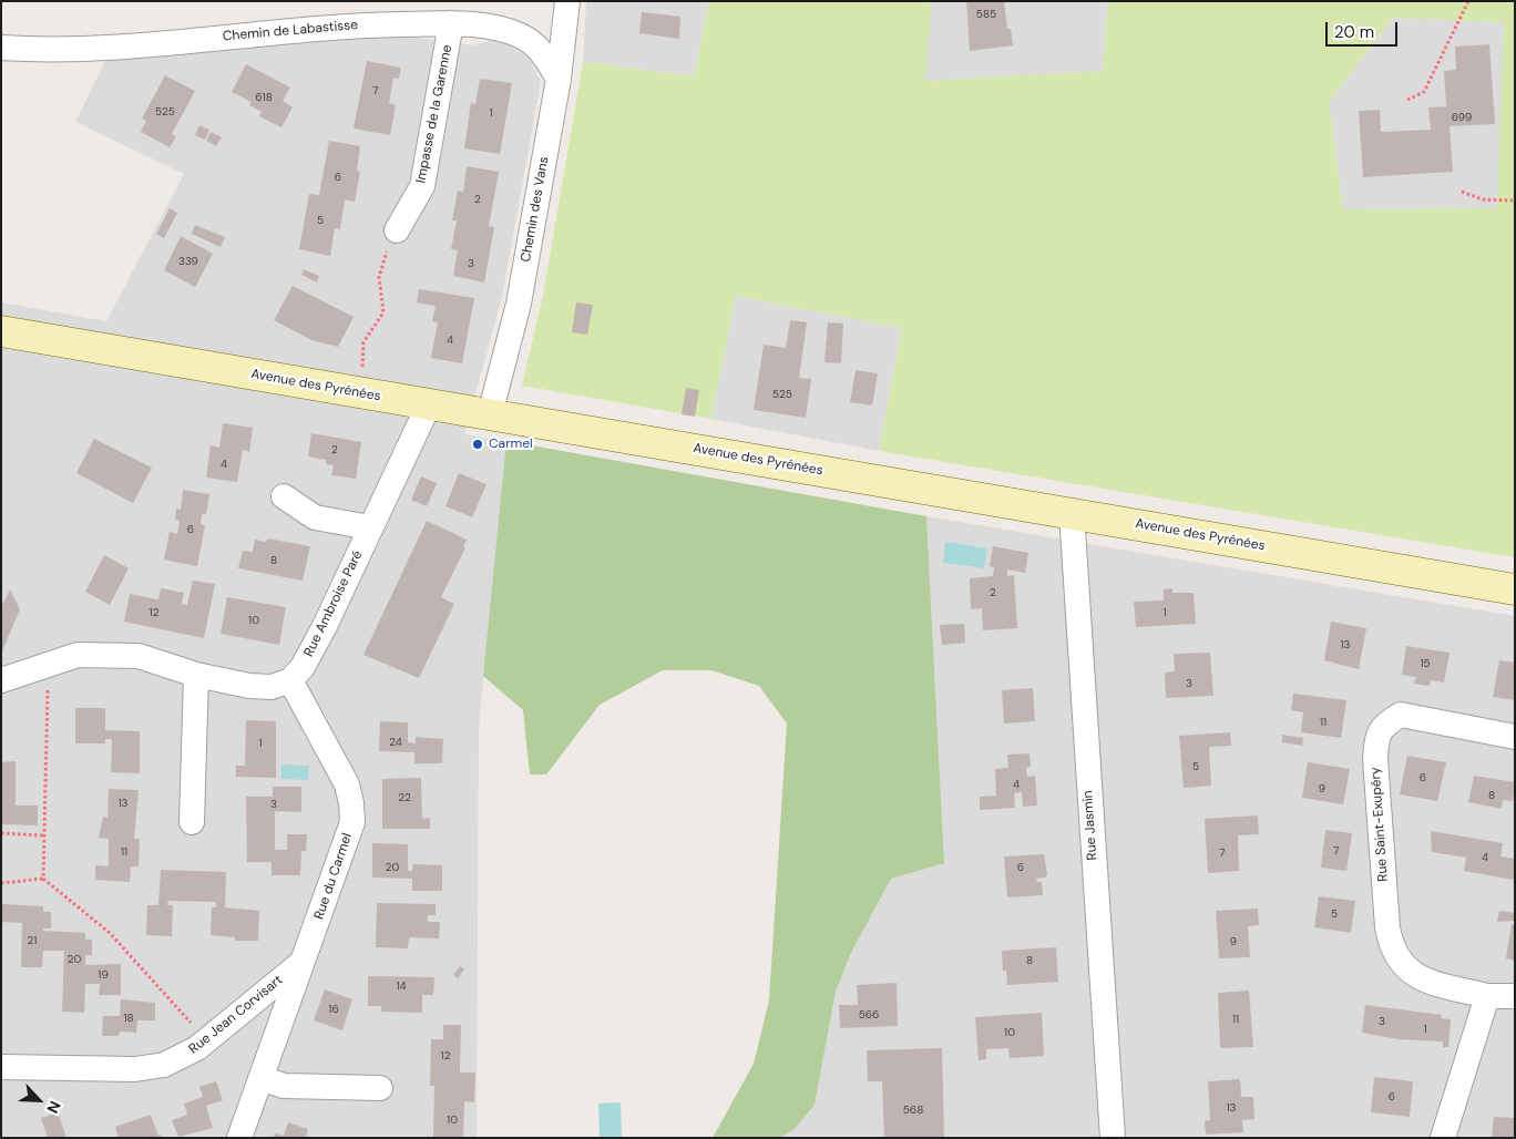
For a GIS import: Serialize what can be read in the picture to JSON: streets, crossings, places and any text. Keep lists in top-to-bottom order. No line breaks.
{"streets":{"main road":["Avenue des Pyrénées"],"street":["Chemin de Labastisse","Impasse de la Garenne","Chemin des Vans","Rue Ambroise Paré","Rue Saint-Exupéry","Rue Jasmin","Rue du Carmel","Rue Jean Corvisart"]},"crossings":[["Chemin de Labastisse","Impasse de la Garenne"],["Chemin de Labastisse","Chemin des Vans"],["Chemin des Vans","Avenue des Pyrénées"],["Avenue des Pyrénées","Rue Ambroise Paré"],["Avenue des Pyrénées","Rue Jasmin"],["Rue Ambroise Paré","Rue du Carmel"],["Rue du Carmel","Rue Jean Corvisart"]],"places":["Carmel"],"house_numbers":["585","7","618","525","1","699","6","2","5","339","3","4","525","2","4","6","8","2","12","1","10","13","15","3","11","24","1","5","6","4","9","8","22","13","3","7","11","7","4","20","6","5","21","9","20","8","19","14","16","566","18","11","3","1","10","12","6","13","568","10"],"scale_bar":"20 m","north":"bottom right"}
